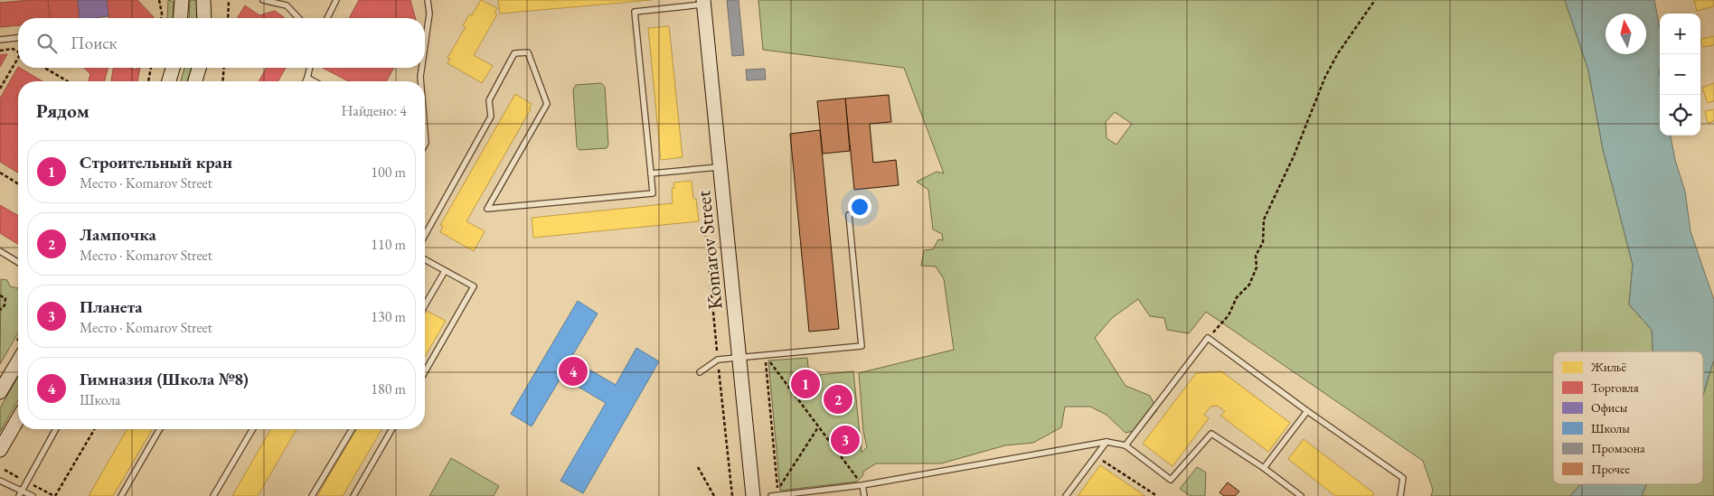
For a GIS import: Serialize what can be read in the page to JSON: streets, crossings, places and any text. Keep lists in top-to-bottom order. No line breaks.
{"streets":{"street":["Komarov Street"]},"legend":["Жильё","Торговля","Офисы","Школы","Промзона","Прочее"],"north":"top","page":{"map_buttons":["+","−"],"search":"Поиск","heading":["Рядом","Найдено: 4"],"list":[{"mark":"1","name":"Строительный кран","note":"Место · Komarov Street","value":"100 m"},{"mark":"2","name":"Лампочка","note":"Место · Komarov Street","value":"110 m"},{"mark":"3","name":"Планета","note":"Место · Komarov Street","value":"130 m"},{"mark":"4","name":"Гимназия (Школа №8)","note":"Школа","value":"180 m"}],"pins":["4","1","2","3"]}}
